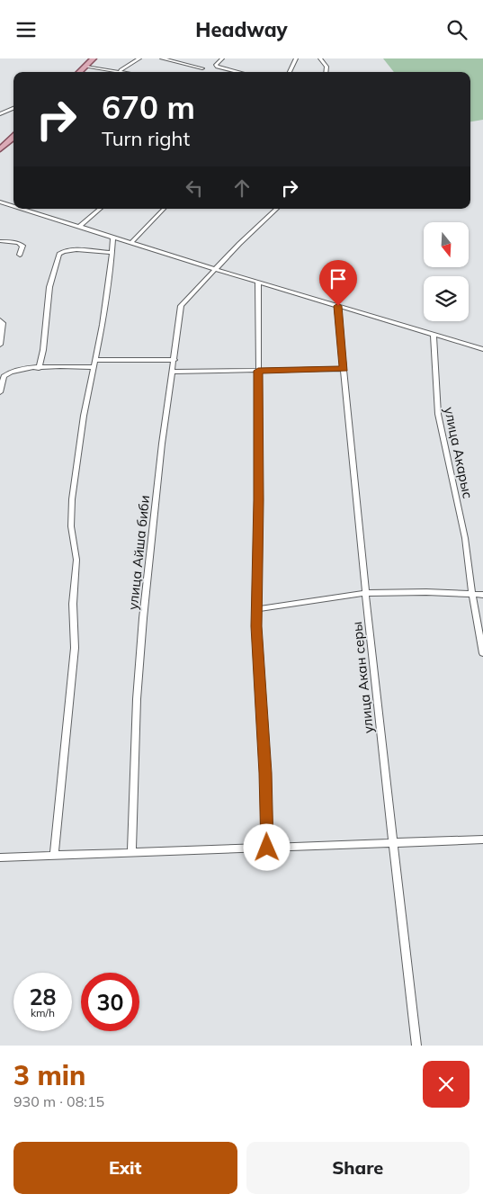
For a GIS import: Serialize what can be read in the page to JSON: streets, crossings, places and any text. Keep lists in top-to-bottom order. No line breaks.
{"streets":{"street":["улица Акарыс","улица Айша биби","улица Акан серы"]},"north":"bottom","page":{"header":"Headway","turn":["670 m","Turn right"],"speed":"28 km/h","limit":"30","heading":["3 min","930 m · 08:15"],"buttons":["Exit","Share"]}}
